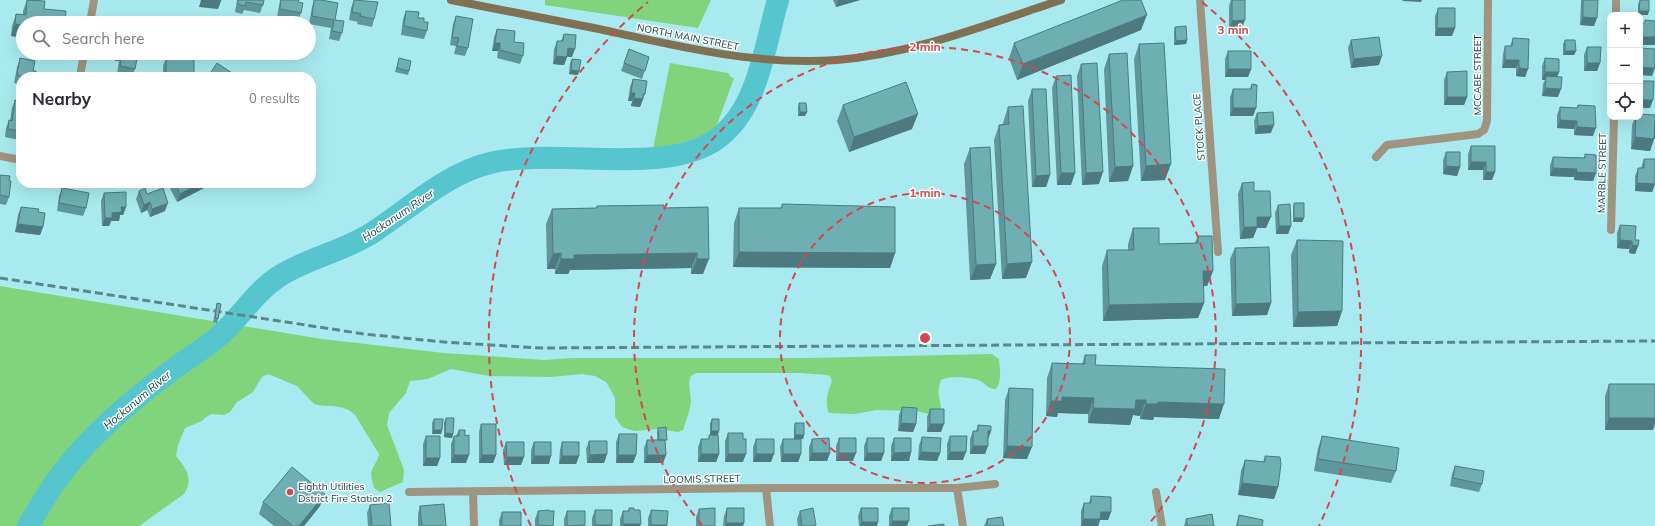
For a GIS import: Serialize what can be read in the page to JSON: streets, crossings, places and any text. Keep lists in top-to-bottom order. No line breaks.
{"streets":{"main road":["NORTH MAIN STREET"],"street":["MCCABE STREET","STOCK PLACE","MARBLE STREET","LOOMIS STREET"]},"water":["Hockanum River"],"places":["Eighth Utilities Dstrict Fire Station 2"],"page":{"map_buttons":["+","−"],"search":"Search here","heading":["Nearby","0 results"]},"rings":["3 min","2 min","1 min"]}
